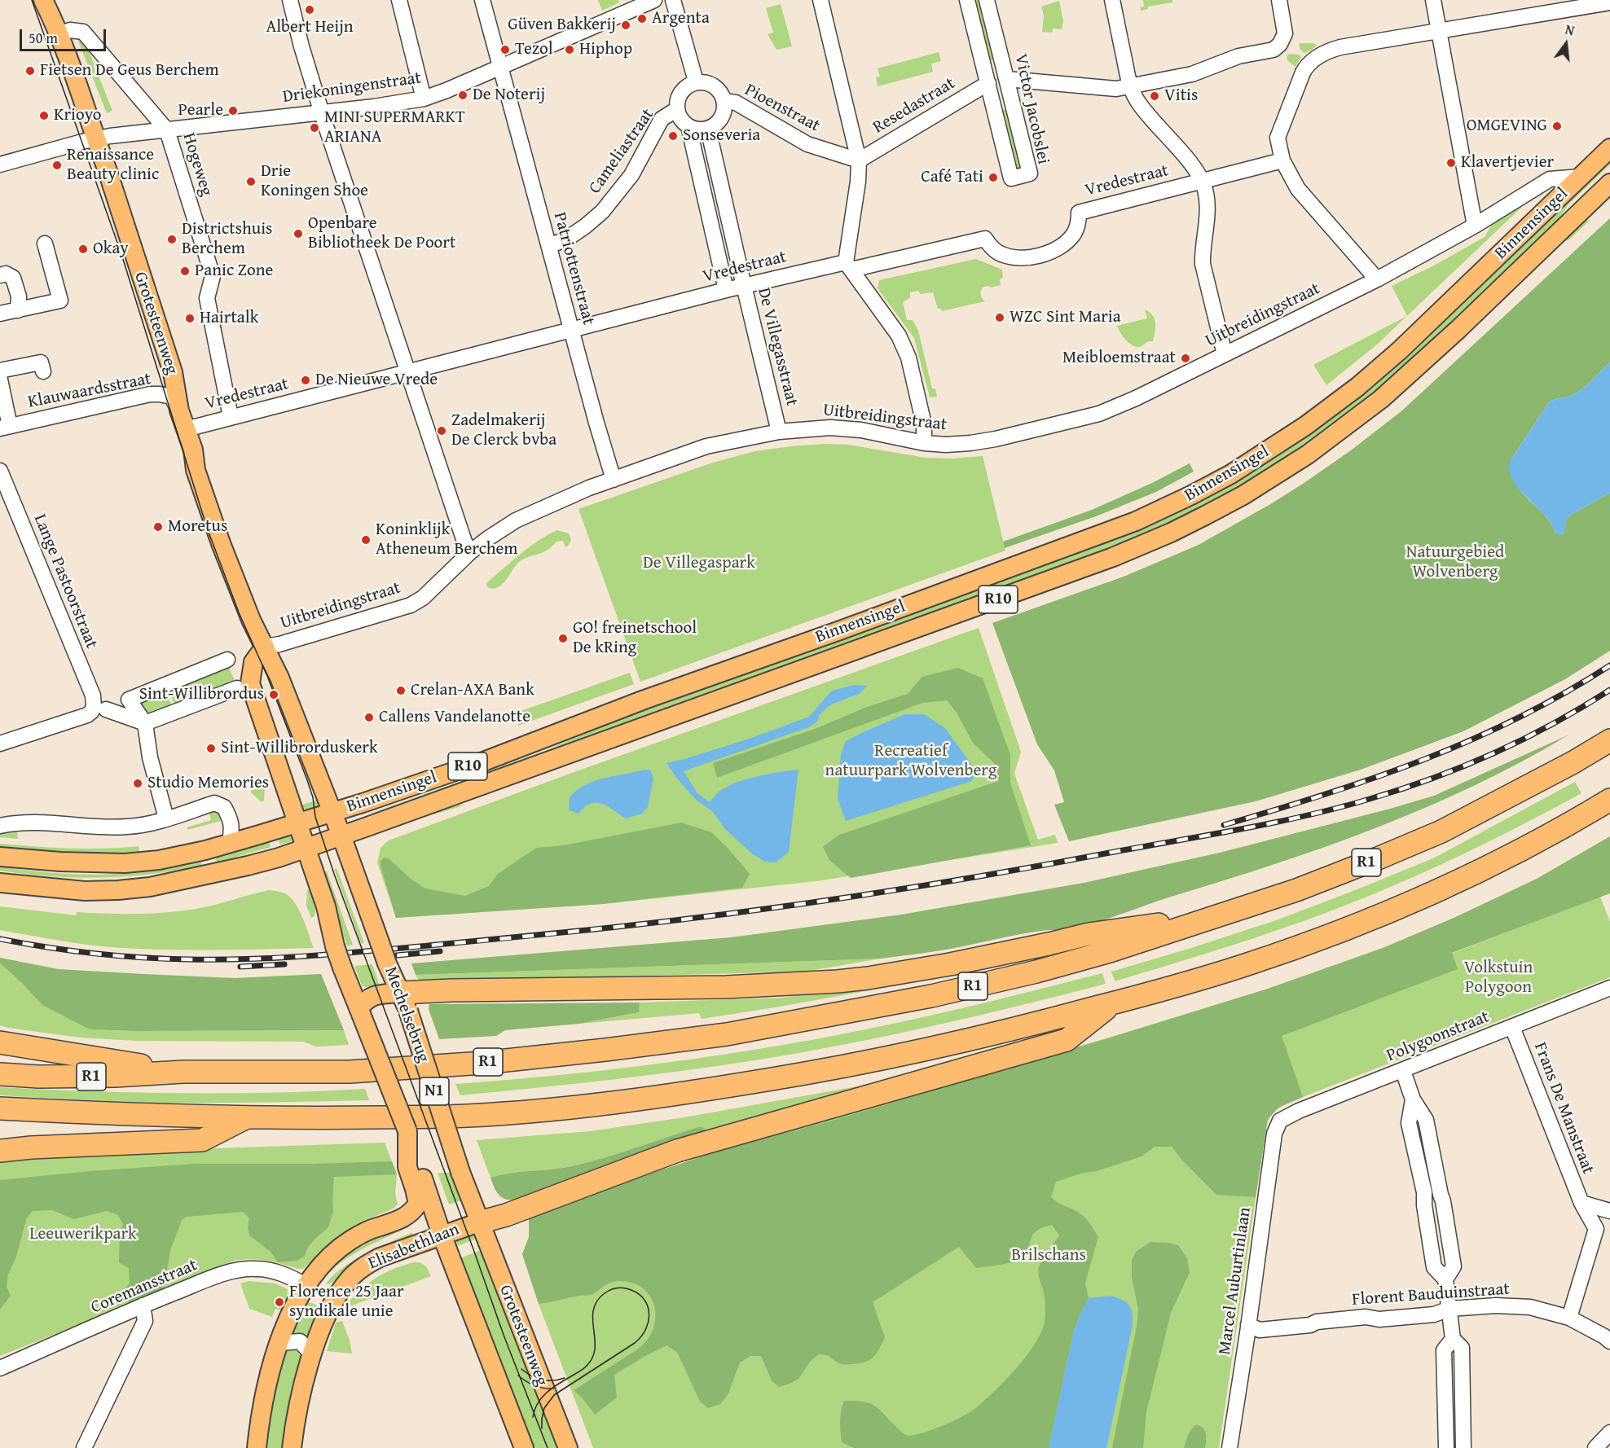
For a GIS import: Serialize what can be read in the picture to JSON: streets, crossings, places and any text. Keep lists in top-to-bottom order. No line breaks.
{"streets":{"highway":["R1"],"main road":["Binnensingel","Grotesteenweg","R10","Mechelsebrug","N1","Elisabethlaan"],"street":["Driekoningenstraat","Resedastraat","Pioenstraat","Victor Jacobslei","Cameliastraat","Hogeweg","Vredestraat","Patriottenstraat","Uitbreidingstraat","De Villegasstraat","Klauwaardsstraat","Lange Pastoorstraat","Polygoonstraat","Frans De Manstraat","Marcel Auburtinlaan","Coremansstraat","Florent Bauduinstraat"]},"crossings":[["Driekoningenstraat","Hogeweg"],["Driekoningenstraat","Patriottenstraat"],["Driekoningenstraat","Grotesteenweg"],["Resedastraat","Pioenstraat"],["Resedastraat","Victor Jacobslei"],["Pioenstraat","Cameliastraat"],["Pioenstraat","De Villegasstraat"],["Cameliastraat","Patriottenstraat"],["Cameliastraat","De Villegasstraat"],["Hogeweg","Vredestraat"],["Hogeweg","Grotesteenweg"],["Vredestraat","Patriottenstraat"],["Vredestraat","Grotesteenweg"],["Vredestraat","De Villegasstraat"],["Binnensingel","Uitbreidingstraat"],["Binnensingel","Grotesteenweg"],["Binnensingel","Mechelsebrug"],["Patriottenstraat","Uitbreidingstraat"],["Uitbreidingstraat","Grotesteenweg"],["Uitbreidingstraat","De Villegasstraat"],["Grotesteenweg","Klauwaardsstraat"],["Grotesteenweg","Mechelsebrug"],["Grotesteenweg","Elisabethlaan"],["Mechelsebrug","Elisabethlaan"],["Polygoonstraat","Frans De Manstraat"],["Polygoonstraat","Marcel Auburtinlaan"],["Elisabethlaan","Coremansstraat"],["Marcel Auburtinlaan","Florent Bauduinstraat"]],"parks":["Natuurgebied Wolvenberg","De Villegaspark","Recreatief natuurpark Wolvenberg","Volkstuin Polygoon","Leeuwerikpark","Brilschans"],"places":["Albert Heijn","Argenta","Güven Bakkerij","Tezol","Hiphop","Fietsen De Geus Berchem","De Noterij","Vitis","Pearle","Krioyo","OMGEVING","MINI SUPERMARKT ARIANA","Sonseveria","Klavertjevier","Renaissance Beauty clinic","Café Tati","Drie Koningen Shoe","Openbare Bibliotheek De Poort","Districtshuis Berchem","Okay","Panic Zone","WZC Sint Maria","Hairtalk","Meibloemstraat","De Nieuwe Vrede","Zadelmakerij De Clerck bvba","Moretus","Koninklijk Atheneum Berchem","GO! freinetschool De kRing","Crelan-AXA Bank","Sint-Willibrordus","Callens Vandelanotte","Sint-Willibrorduskerk","Studio Memories","Florence 25 Jaar syndikale unie"],"scale_bar":"50 m","north":"top"}
